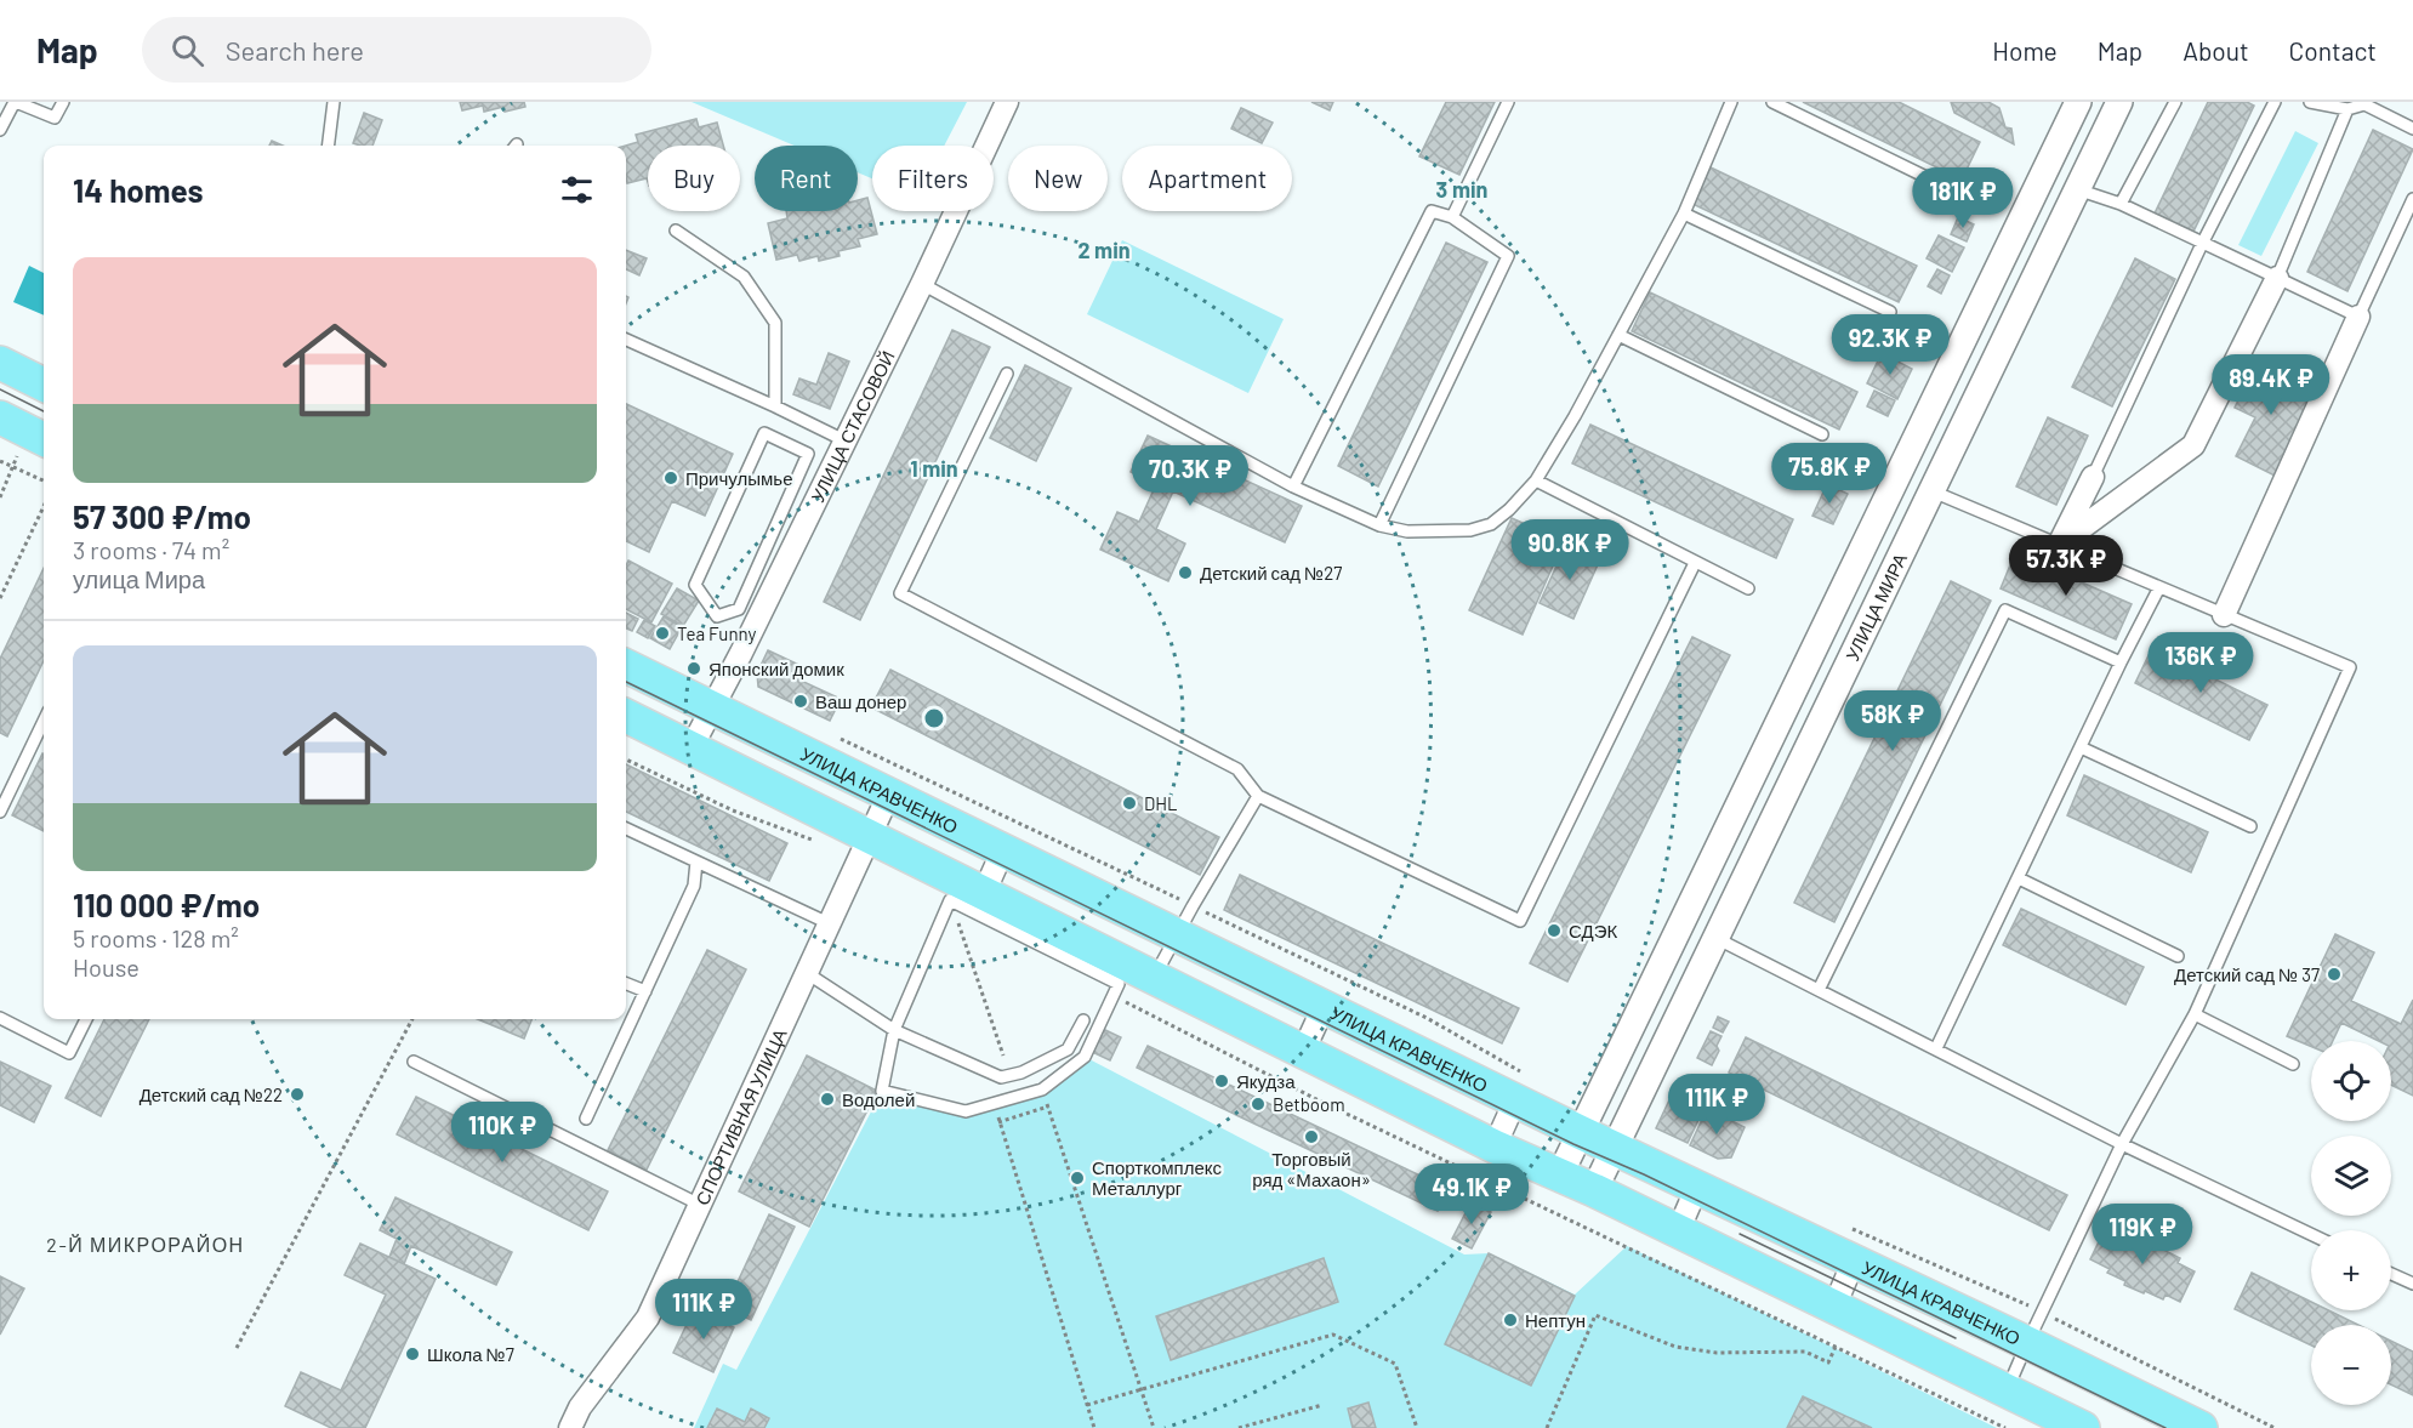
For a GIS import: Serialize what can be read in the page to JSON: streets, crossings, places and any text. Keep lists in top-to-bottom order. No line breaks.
{"streets":{"main road":["УЛИЦА КРАВЧЕНКО"],"street":["УЛИЦА СТАСОВОЙ","УЛИЦА МИРА","СПОРТИВНАЯ УЛИЦА"]},"crossings":[["УЛИЦА СТАСОВОЙ","УЛИЦА КРАВЧЕНКО"],["УЛИЦА МИРА","УЛИЦА КРАВЧЕНКО"],["УЛИЦА КРАВЧЕНКО","СПОРТИВНАЯ УЛИЦА"]],"districts":["2-Й МИКРОРАЙОН"],"places":["Причулымье","Детский сад №27","Tea Funny","Японский домик","Ваш донер","DHL","СДЭК","Детский сад № 37","Якудза","Детский сад №22","Водолей","Betboom","Торговый ряд «Махаон»","Спорткомплекс Металлург","Нептун","Школа №7"],"page":{"header":"Map","search":"Search here","nav":["Home","Map","About","Contact"],"chip":["Buy","Rent","Filters","New","Apartment"],"heading":"14 homes","price":["181K ₽","92.3K ₽","89.4K ₽","75.8K ₽","70.3K ₽","90.8K ₽","57.3K ₽","136K ₽","58K ₽","111K ₽","110K ₽","49.1K ₽","119K ₽","111K ₽"],"list":[{"name":"57 300 ₽/mo","note":"3 rooms · 74 m² · улица Мира"},{"name":"110 000 ₽/mo","note":"5 rooms · 128 m² · House"}],"map_buttons":["+","−"]},"rings":["3 min","2 min","1 min"]}
